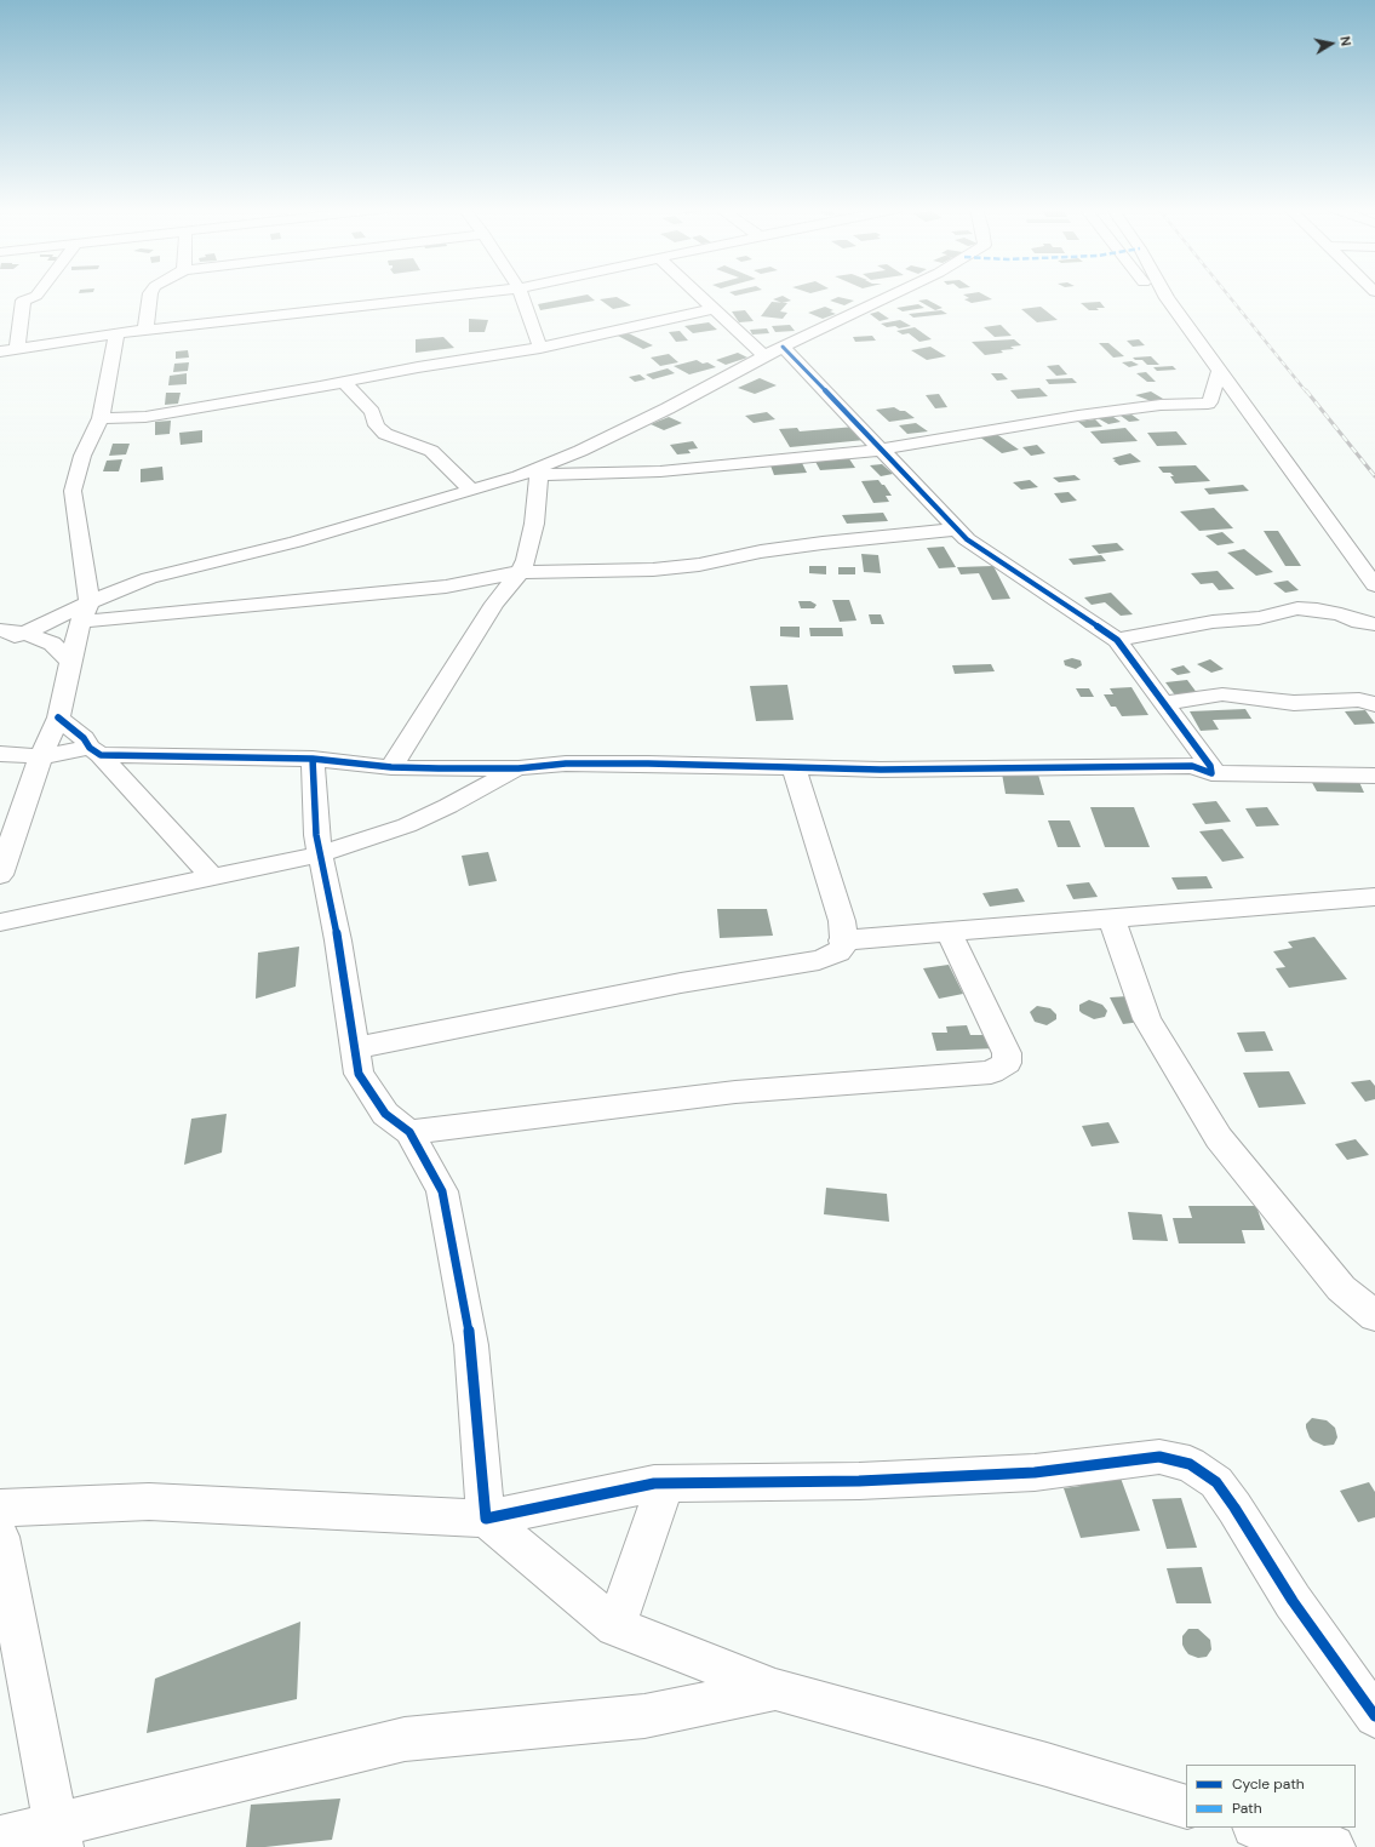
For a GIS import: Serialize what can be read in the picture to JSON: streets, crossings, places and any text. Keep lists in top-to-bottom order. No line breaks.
{"legend":["Cycle path","Path"],"north":"right"}
